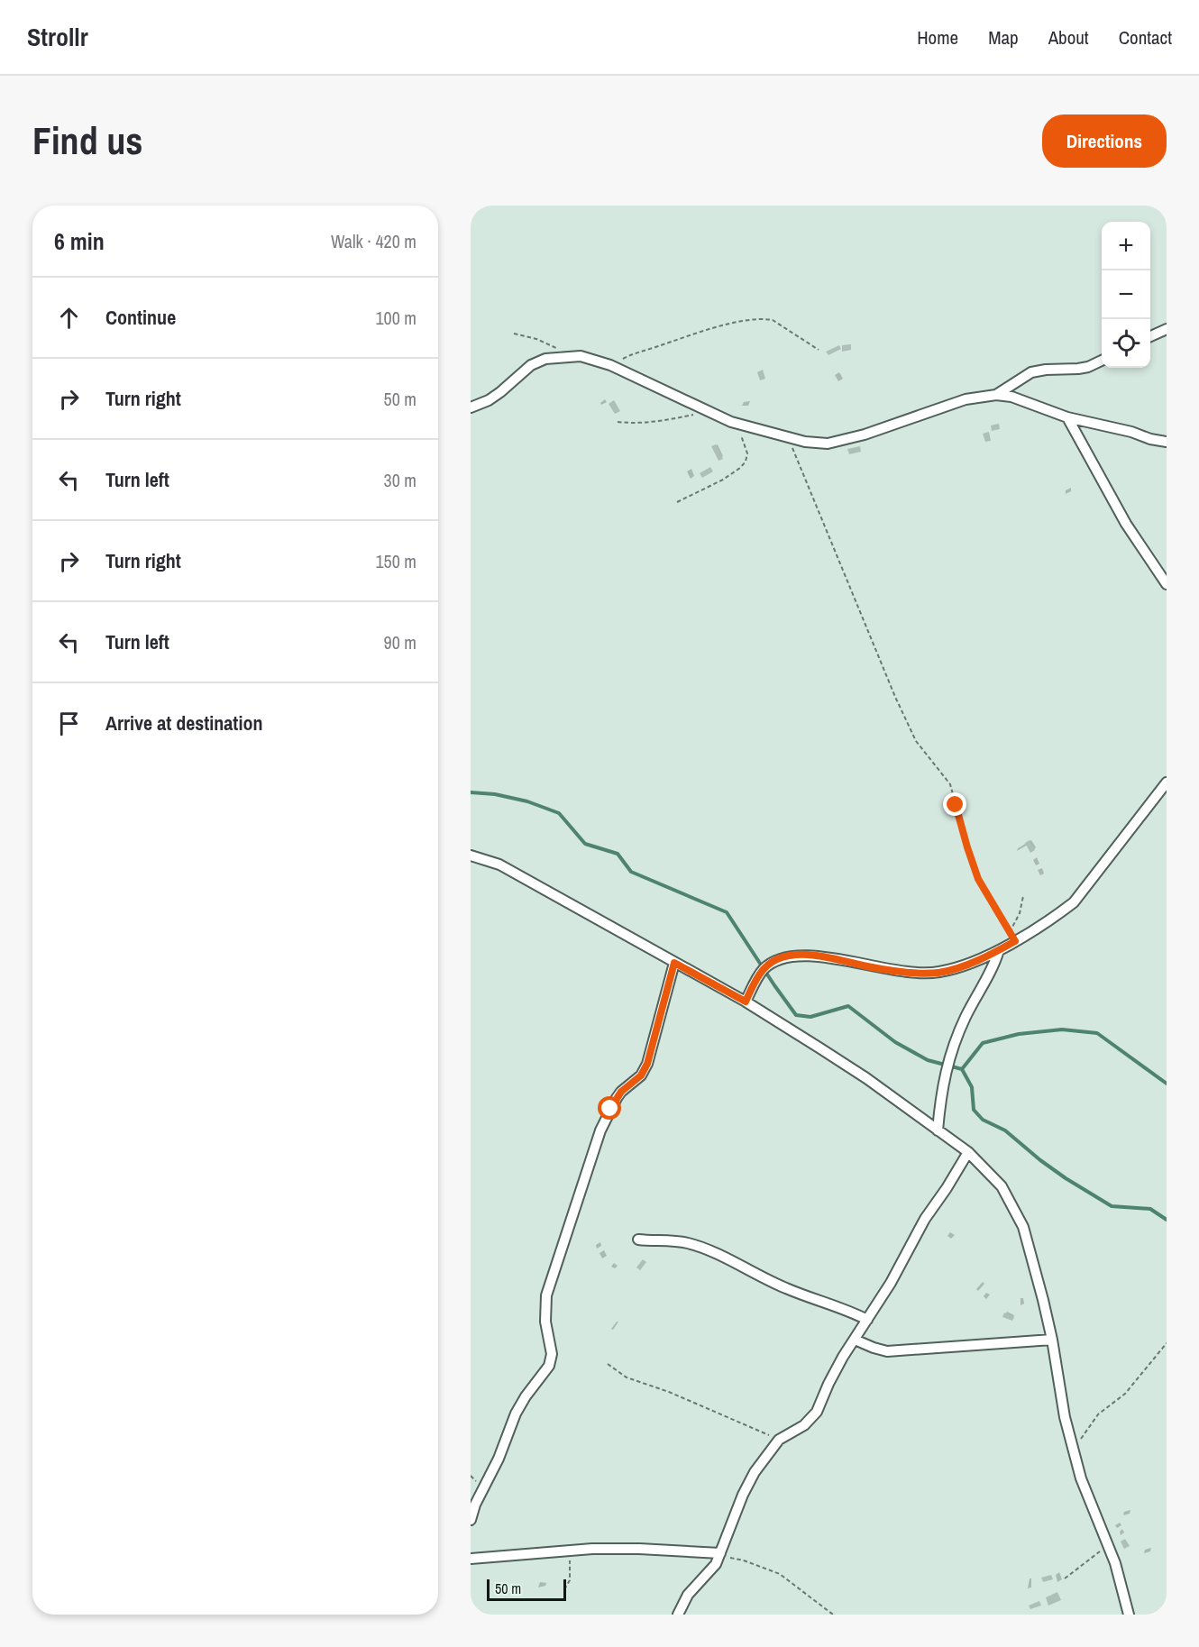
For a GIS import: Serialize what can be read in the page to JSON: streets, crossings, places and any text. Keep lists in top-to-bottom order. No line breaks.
{"scale_bar":"50 m","page":{"header":"Strollr","nav":["Home","Map","About","Contact"],"buttons":"Directions","title":"Find us","heading":["6 min","Walk · 420 m"],"map_buttons":["+","−"],"list":[["Continue","100 m"],["Turn right","50 m"],["Turn left","30 m"],["Turn right","150 m"],["Turn left","90 m"],"Arrive at destination"],"scale":"50 m"}}
